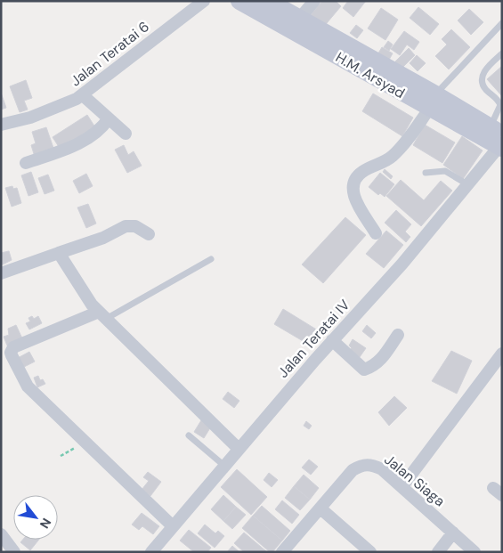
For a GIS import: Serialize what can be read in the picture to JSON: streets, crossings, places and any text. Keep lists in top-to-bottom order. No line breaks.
{"streets":{"street":["Jalan Teratai 6","H.M. Arsyad","Jalan Teratai IV","Jalan Siaga"]},"crossings":[["H.M. Arsyad","Jalan Teratai IV"]],"north":"bottom right"}
